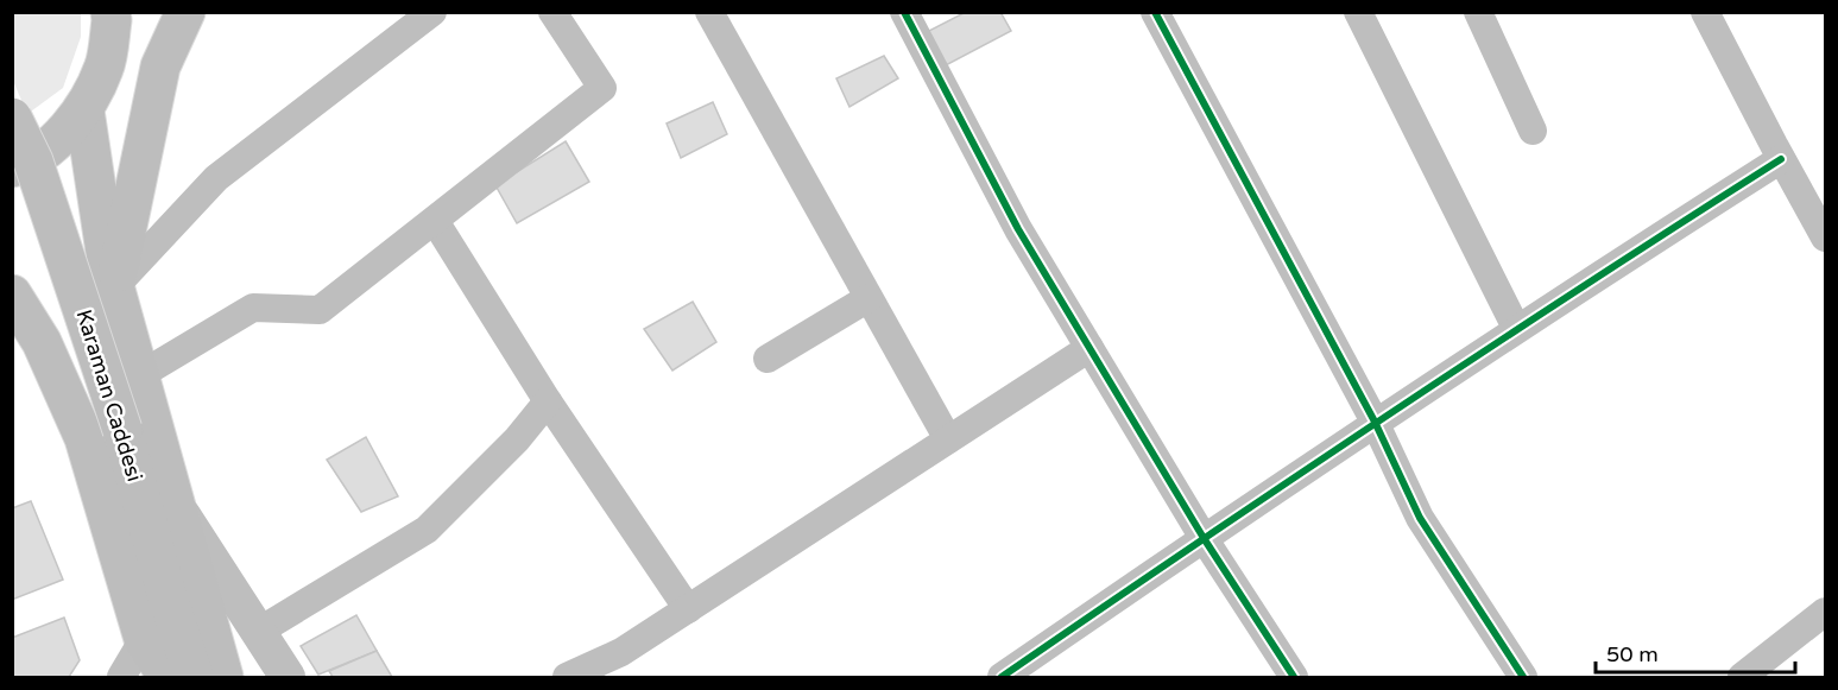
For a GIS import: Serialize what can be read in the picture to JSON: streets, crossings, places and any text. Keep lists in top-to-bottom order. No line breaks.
{"streets":{"main road":["Karaman Caddesi"]},"scale_bar":"50 m"}
